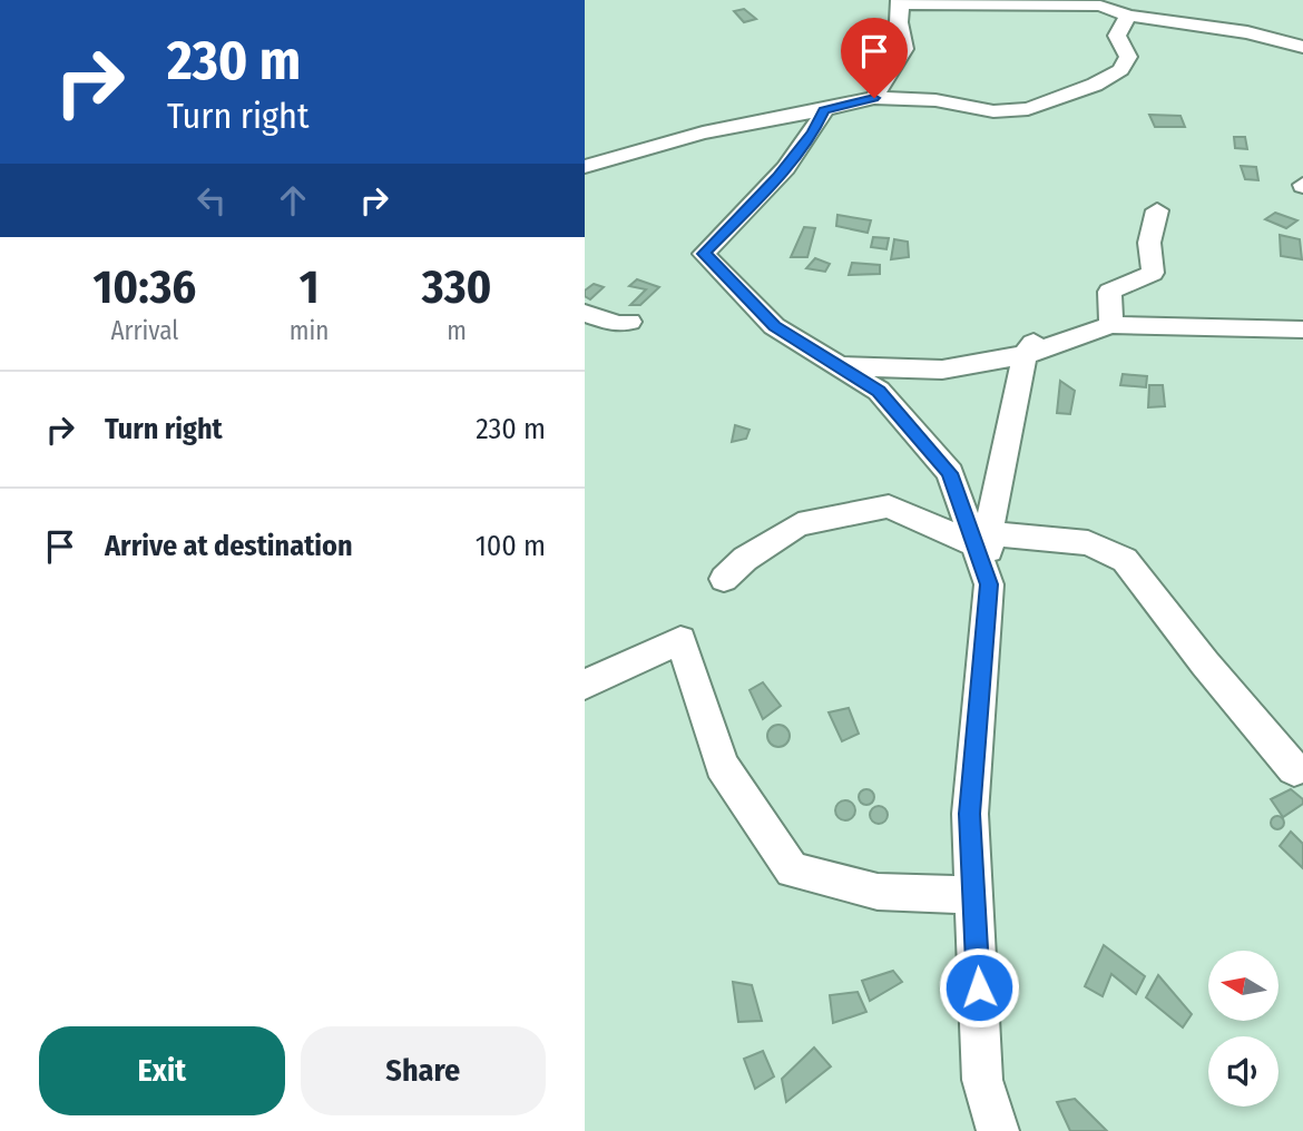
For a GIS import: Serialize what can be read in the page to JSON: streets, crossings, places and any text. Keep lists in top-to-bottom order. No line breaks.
{"north":"left","page":{"turn":["230 m","Turn right"],"eta":["10:36","Arrival","1","min","330","m"],"list":[{"name":"Turn right","value":"230 m"},{"name":"Arrive at destination","value":"100 m"}],"buttons":["Exit","Share"]}}
